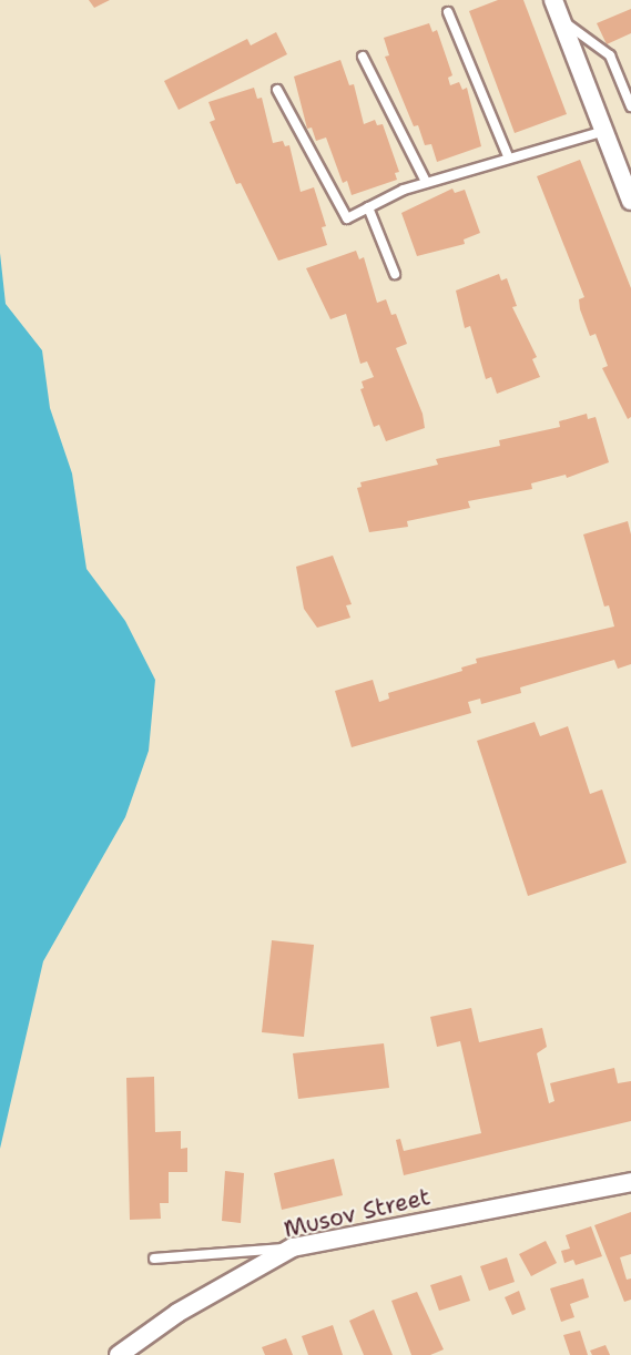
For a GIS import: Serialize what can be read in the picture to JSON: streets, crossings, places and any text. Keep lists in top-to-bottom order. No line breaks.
{"streets":{"street":["Musov Street"]}}
